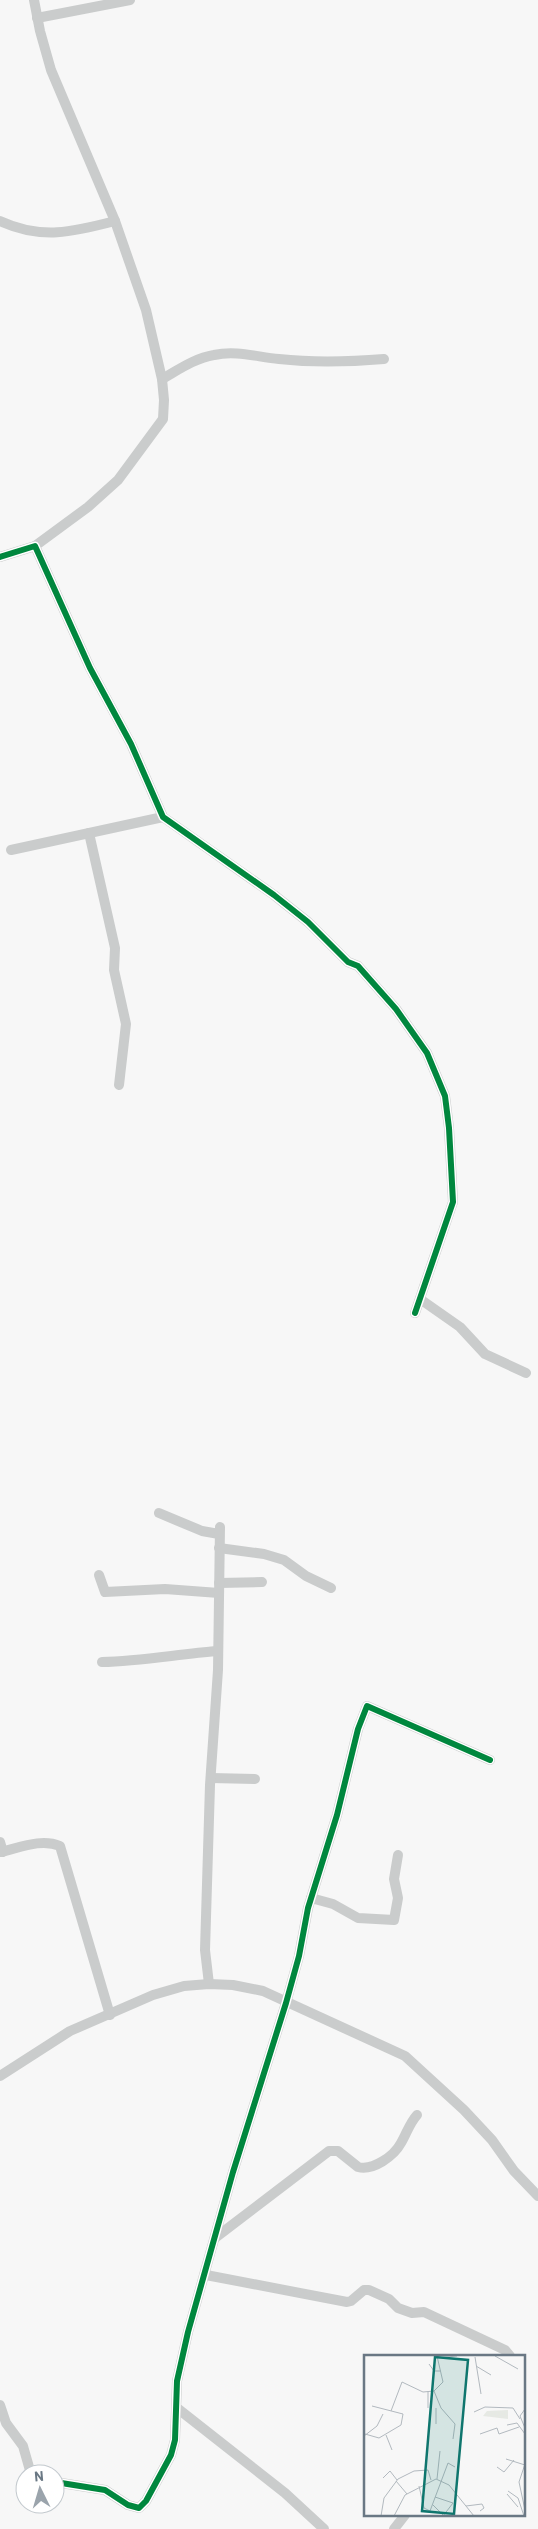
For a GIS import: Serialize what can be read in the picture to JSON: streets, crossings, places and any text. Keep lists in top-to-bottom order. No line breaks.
{"north":"top"}
